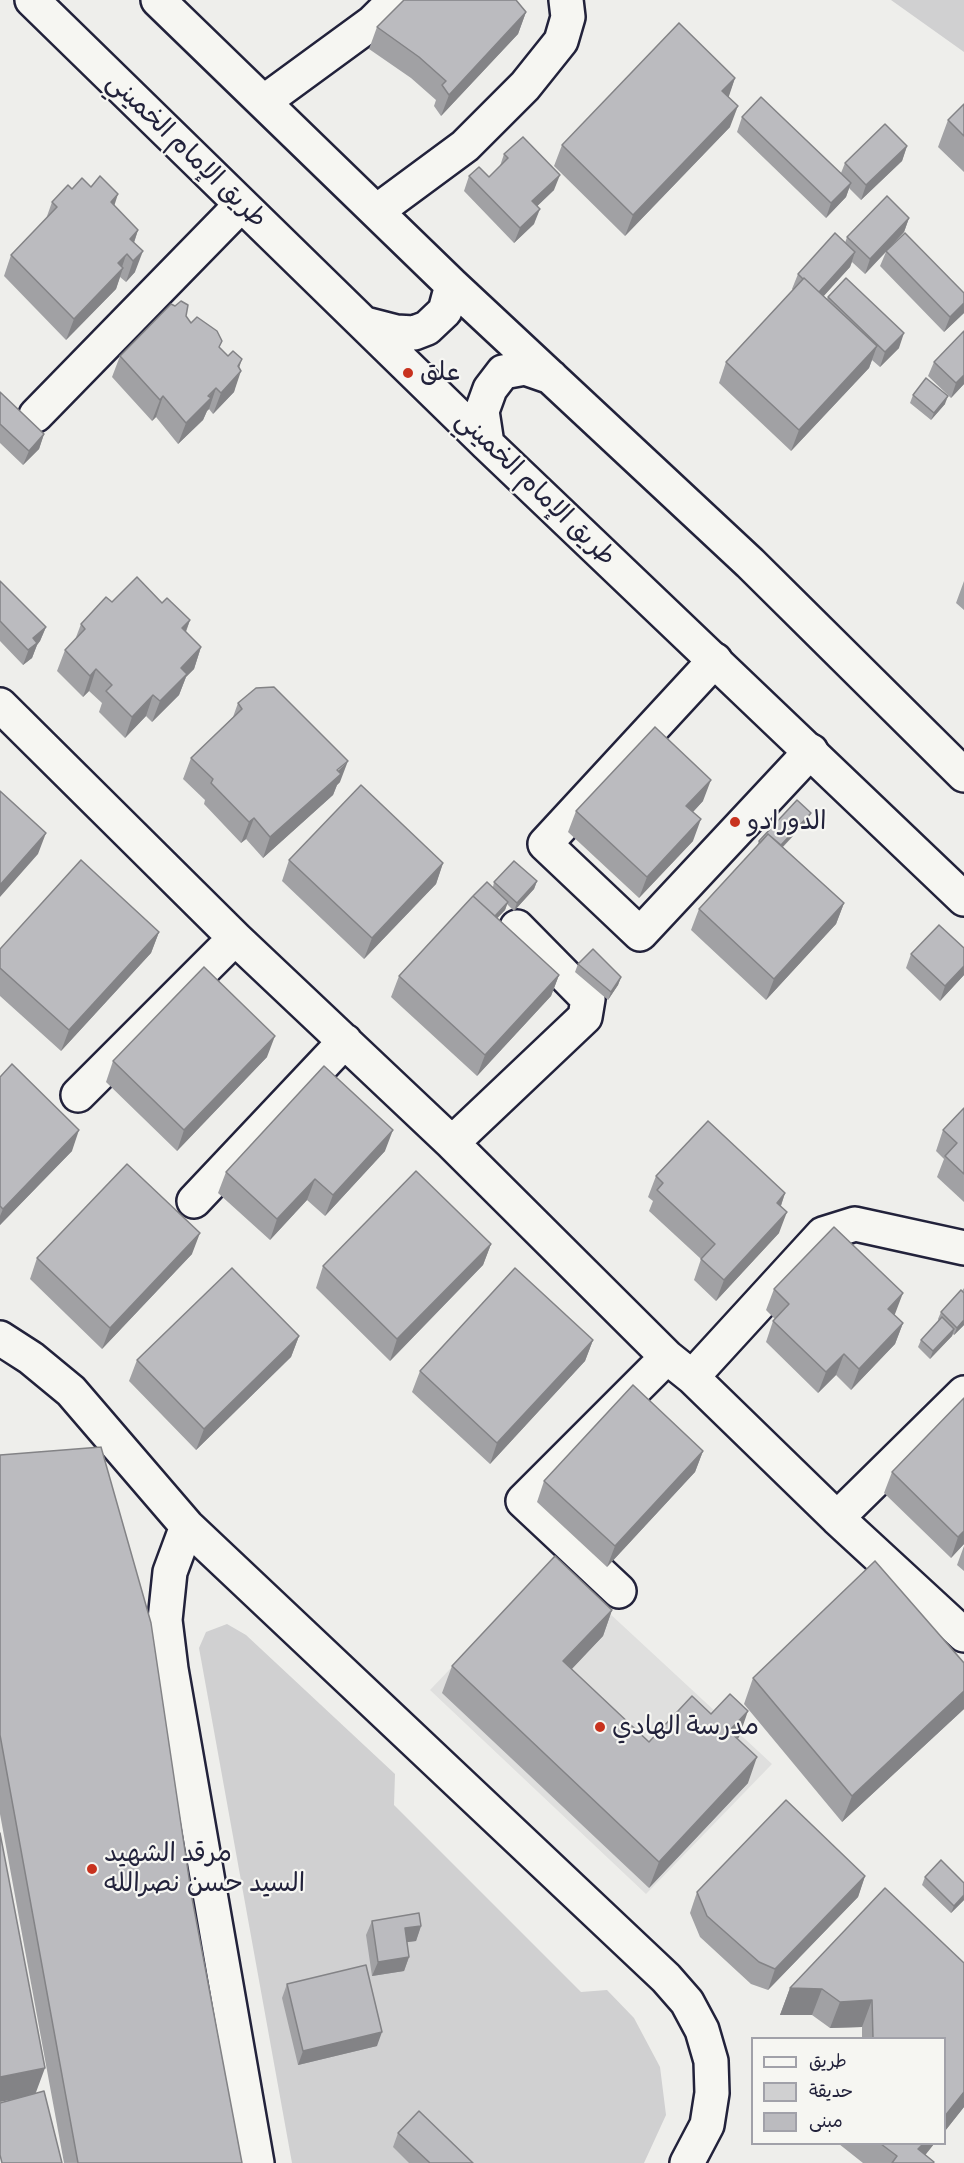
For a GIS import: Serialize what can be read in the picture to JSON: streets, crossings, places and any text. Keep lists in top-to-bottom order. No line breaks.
{"streets":{"main road":["طريق الإمام الخميني"]},"places":["علق","الدورادو","مدرسة الهادي","مرقد الشهيد السيد حسن نصرالله"],"legend":["طريق","حديقة","مبنى"]}
